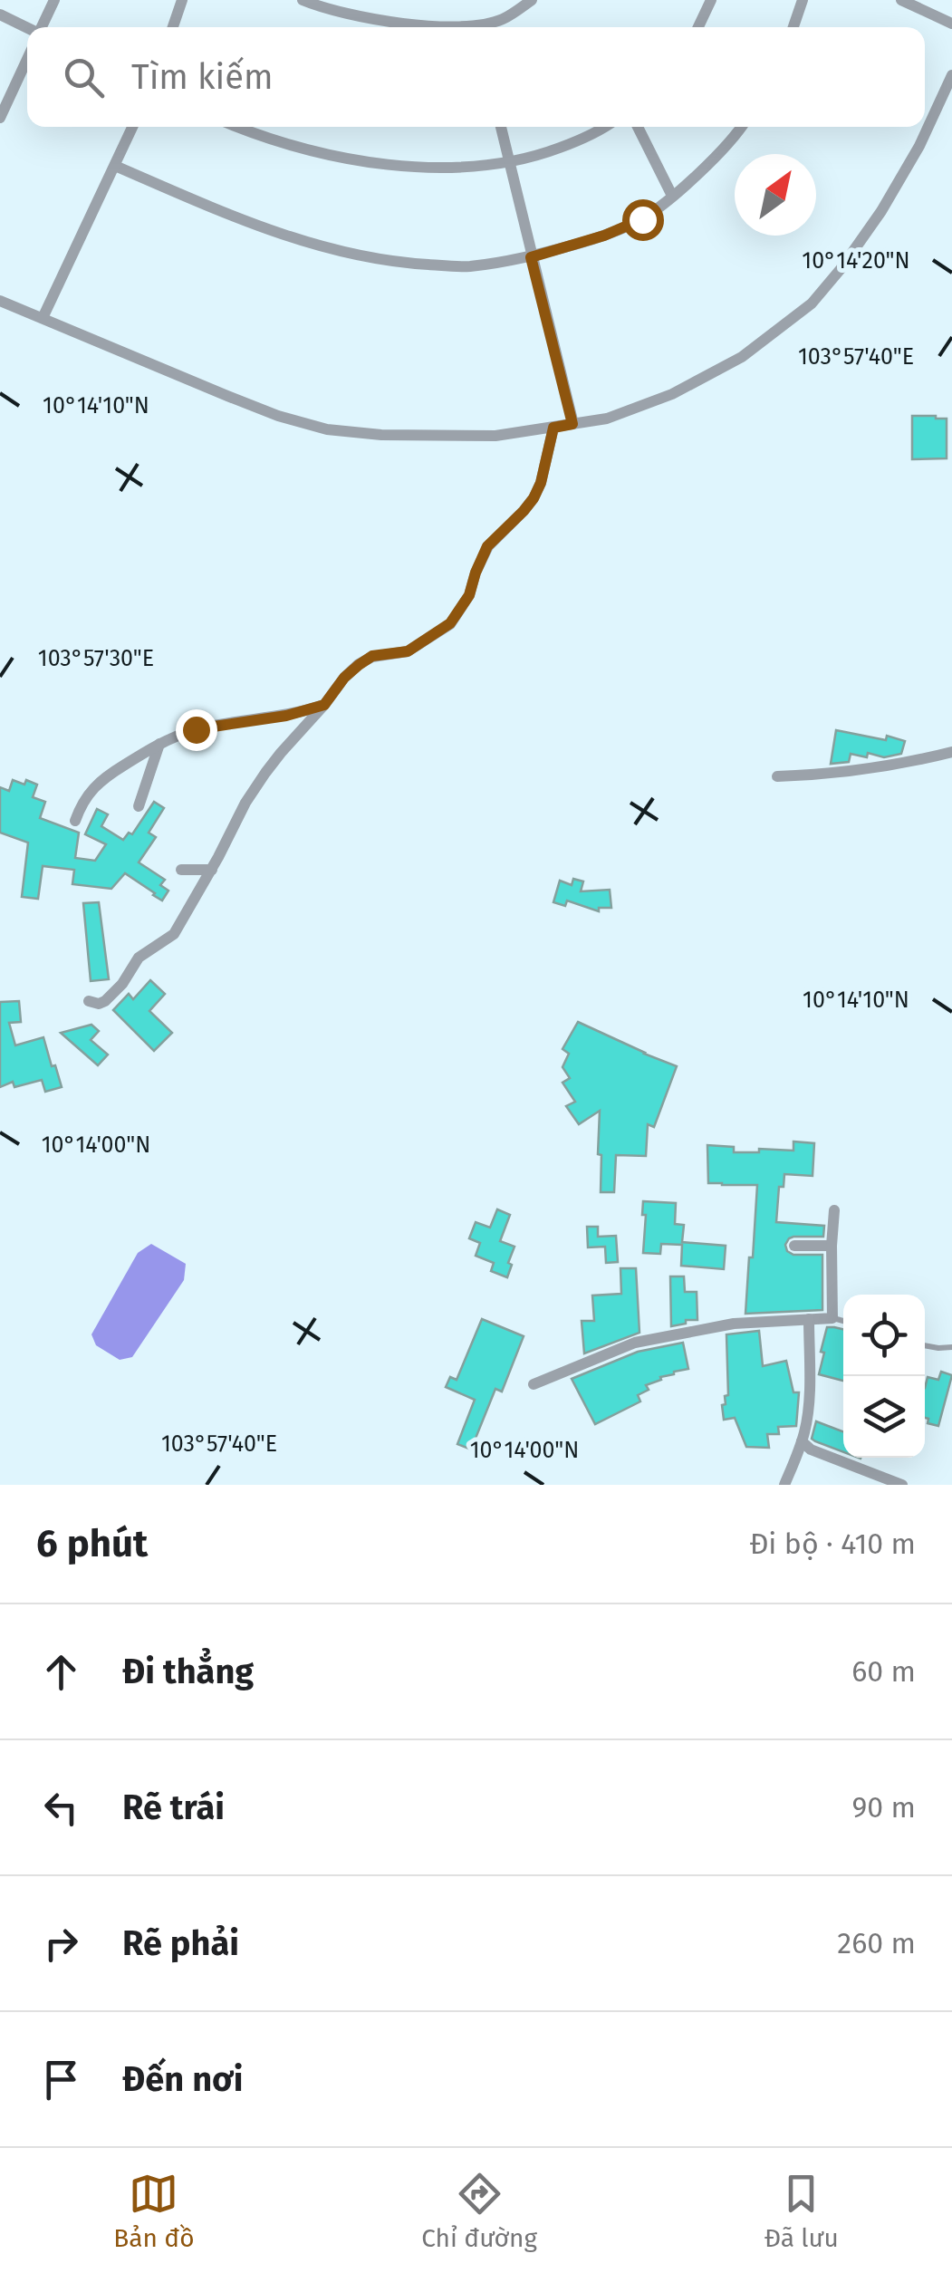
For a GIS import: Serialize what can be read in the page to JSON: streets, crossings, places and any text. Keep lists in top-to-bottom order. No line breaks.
{"north":"top right","page":{"search":"Tìm kiếm","heading":["6 phút","Đi bộ · 410 m"],"list":[["Đi thẳng","60 m"],["Rẽ trái","90 m"],["Rẽ phải","260 m"],"Đến nơi"],"nav":["Bản đồ","Chỉ đường","Đã lưu"]},"coordinates":["10°14'20\"N","103°57'40\"E","10°14'10\"N","103°57'30\"E","10°14'00\"N"]}
